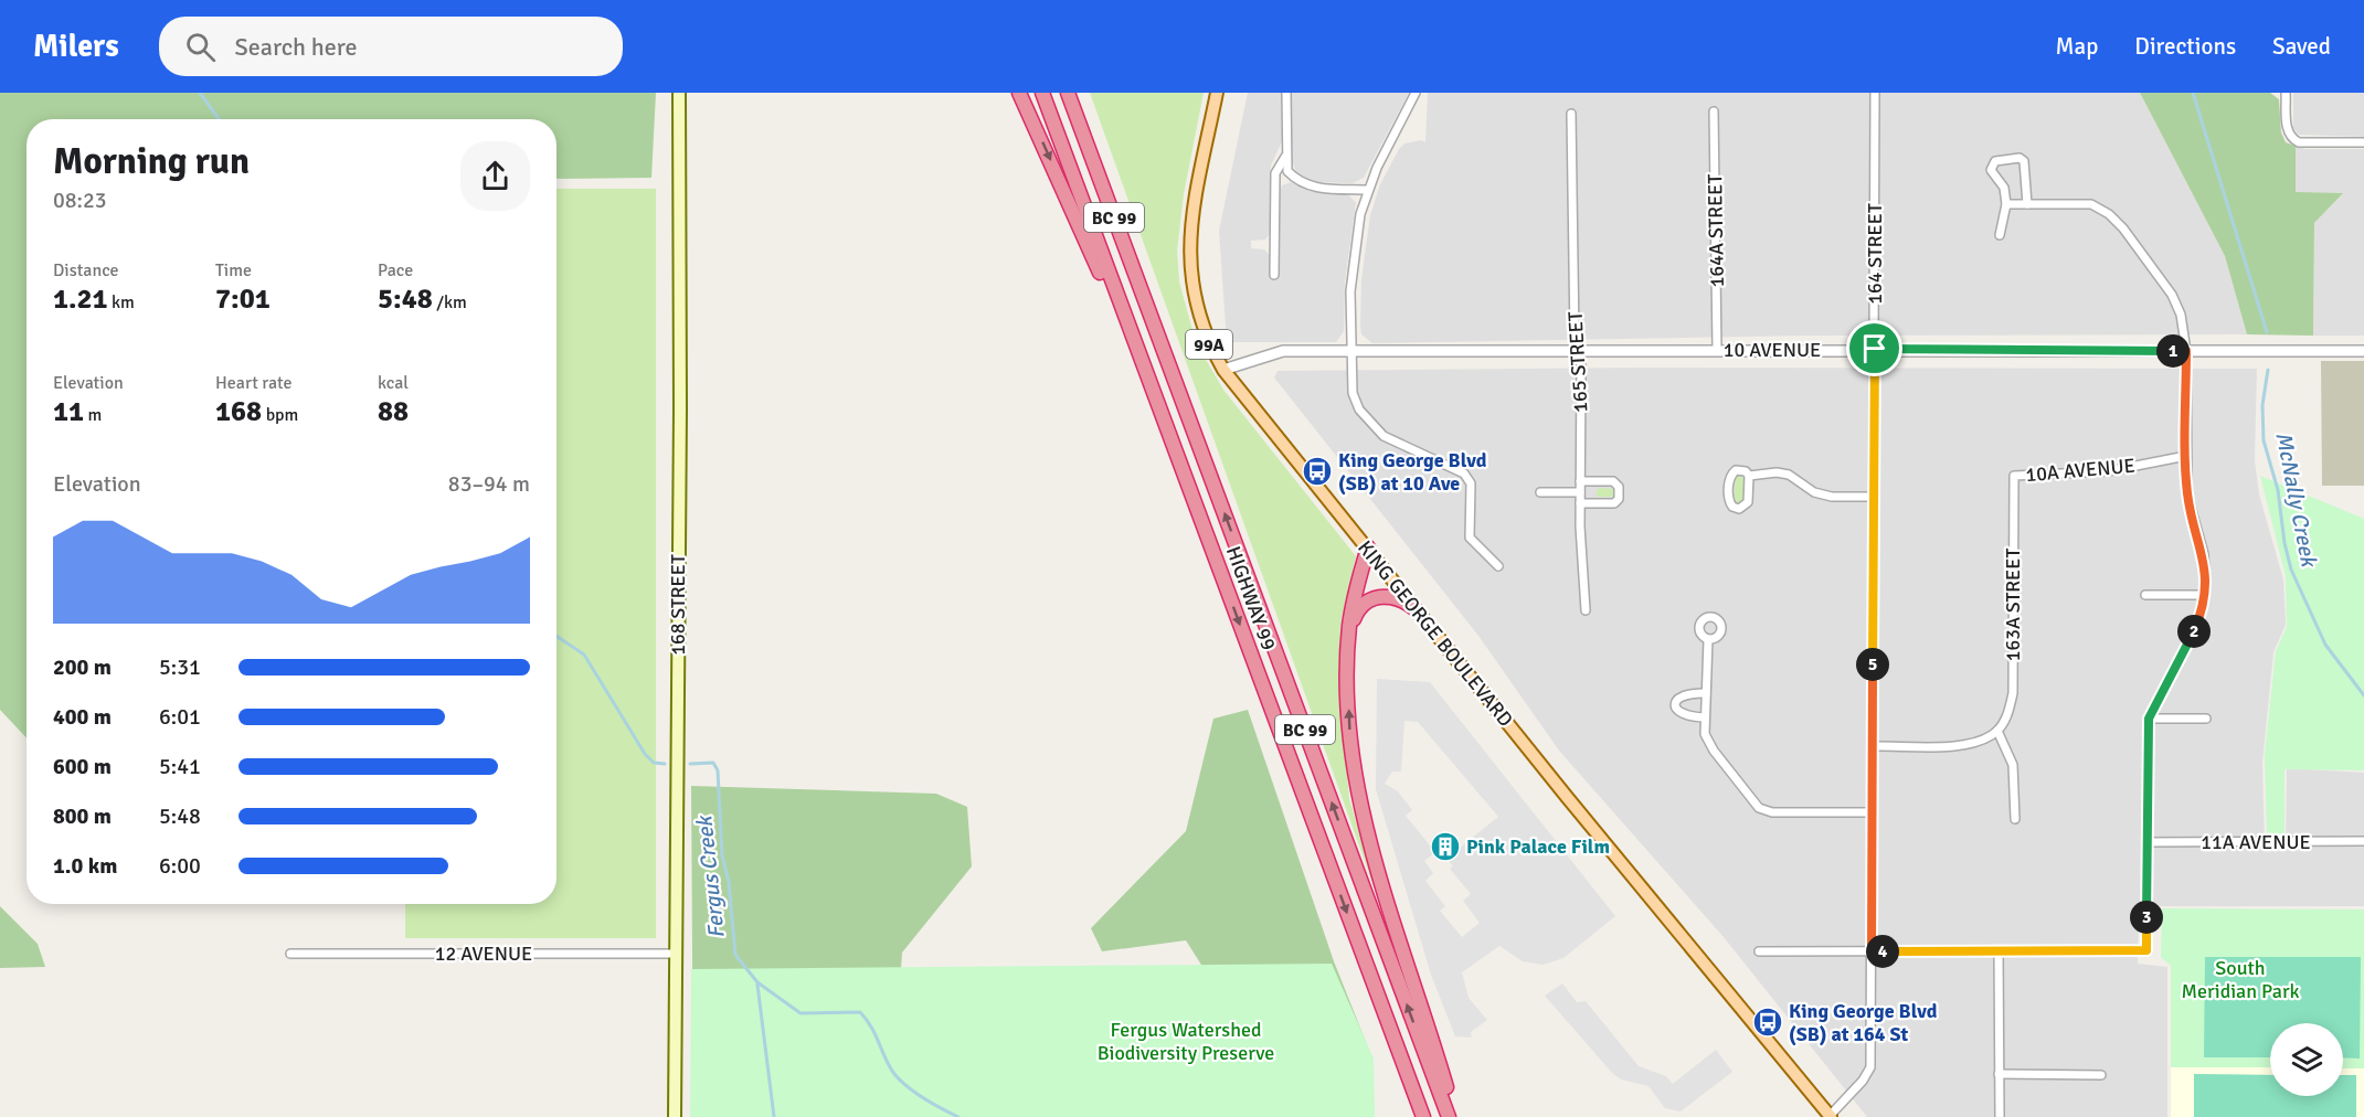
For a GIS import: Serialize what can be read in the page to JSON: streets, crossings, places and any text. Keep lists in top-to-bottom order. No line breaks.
{"streets":{"highway":["BC 99","HIGHWAY 99"],"main road":["99A","168 STREET","KING GEORGE BOULEVARD"],"street":["164A STREET","164 STREET","10 AVENUE","165 STREET","10A AVENUE","163A STREET","11A AVENUE","12 AVENUE"]},"crossings":[["164A STREET","10 AVENUE"],["164 STREET","10 AVENUE"],["164 STREET","KING GEORGE BOULEVARD"],["10 AVENUE","165 STREET"],["10 AVENUE","KING GEORGE BOULEVARD"],["10A AVENUE","163A STREET"],["168 STREET","12 AVENUE"]],"water":["McNally Creek","Fergus Creek"],"parks":["South Meridian Park","Fergus Watershed Biodiversity Preserve"],"places":{"bus stop":["King George Blvd (SB) at 10 Ave","King George Blvd (SB) at 164 St"],"building":["Pink Palace Film"]},"page":{"header":"Milers","search":"Search here","nav":["Map","Directions","Saved"],"heading":["Morning run","08:23"],"stats":[["Distance","1.21 km"],["Time","7:01"],["Pace","5:48 /km"],["Elevation","11 m"],["Heart rate","168 bpm"],["kcal","88"]],"pins":["1","2","5","3","4"],"chart":["Elevation","83–94 m"],"list":[{"name":"200 m","note":"5:31"},{"name":"400 m","note":"6:01"},{"name":"600 m","note":"5:41"},{"name":"800 m","note":"5:48"},{"name":"1.0 km","note":"6:00"}]}}
